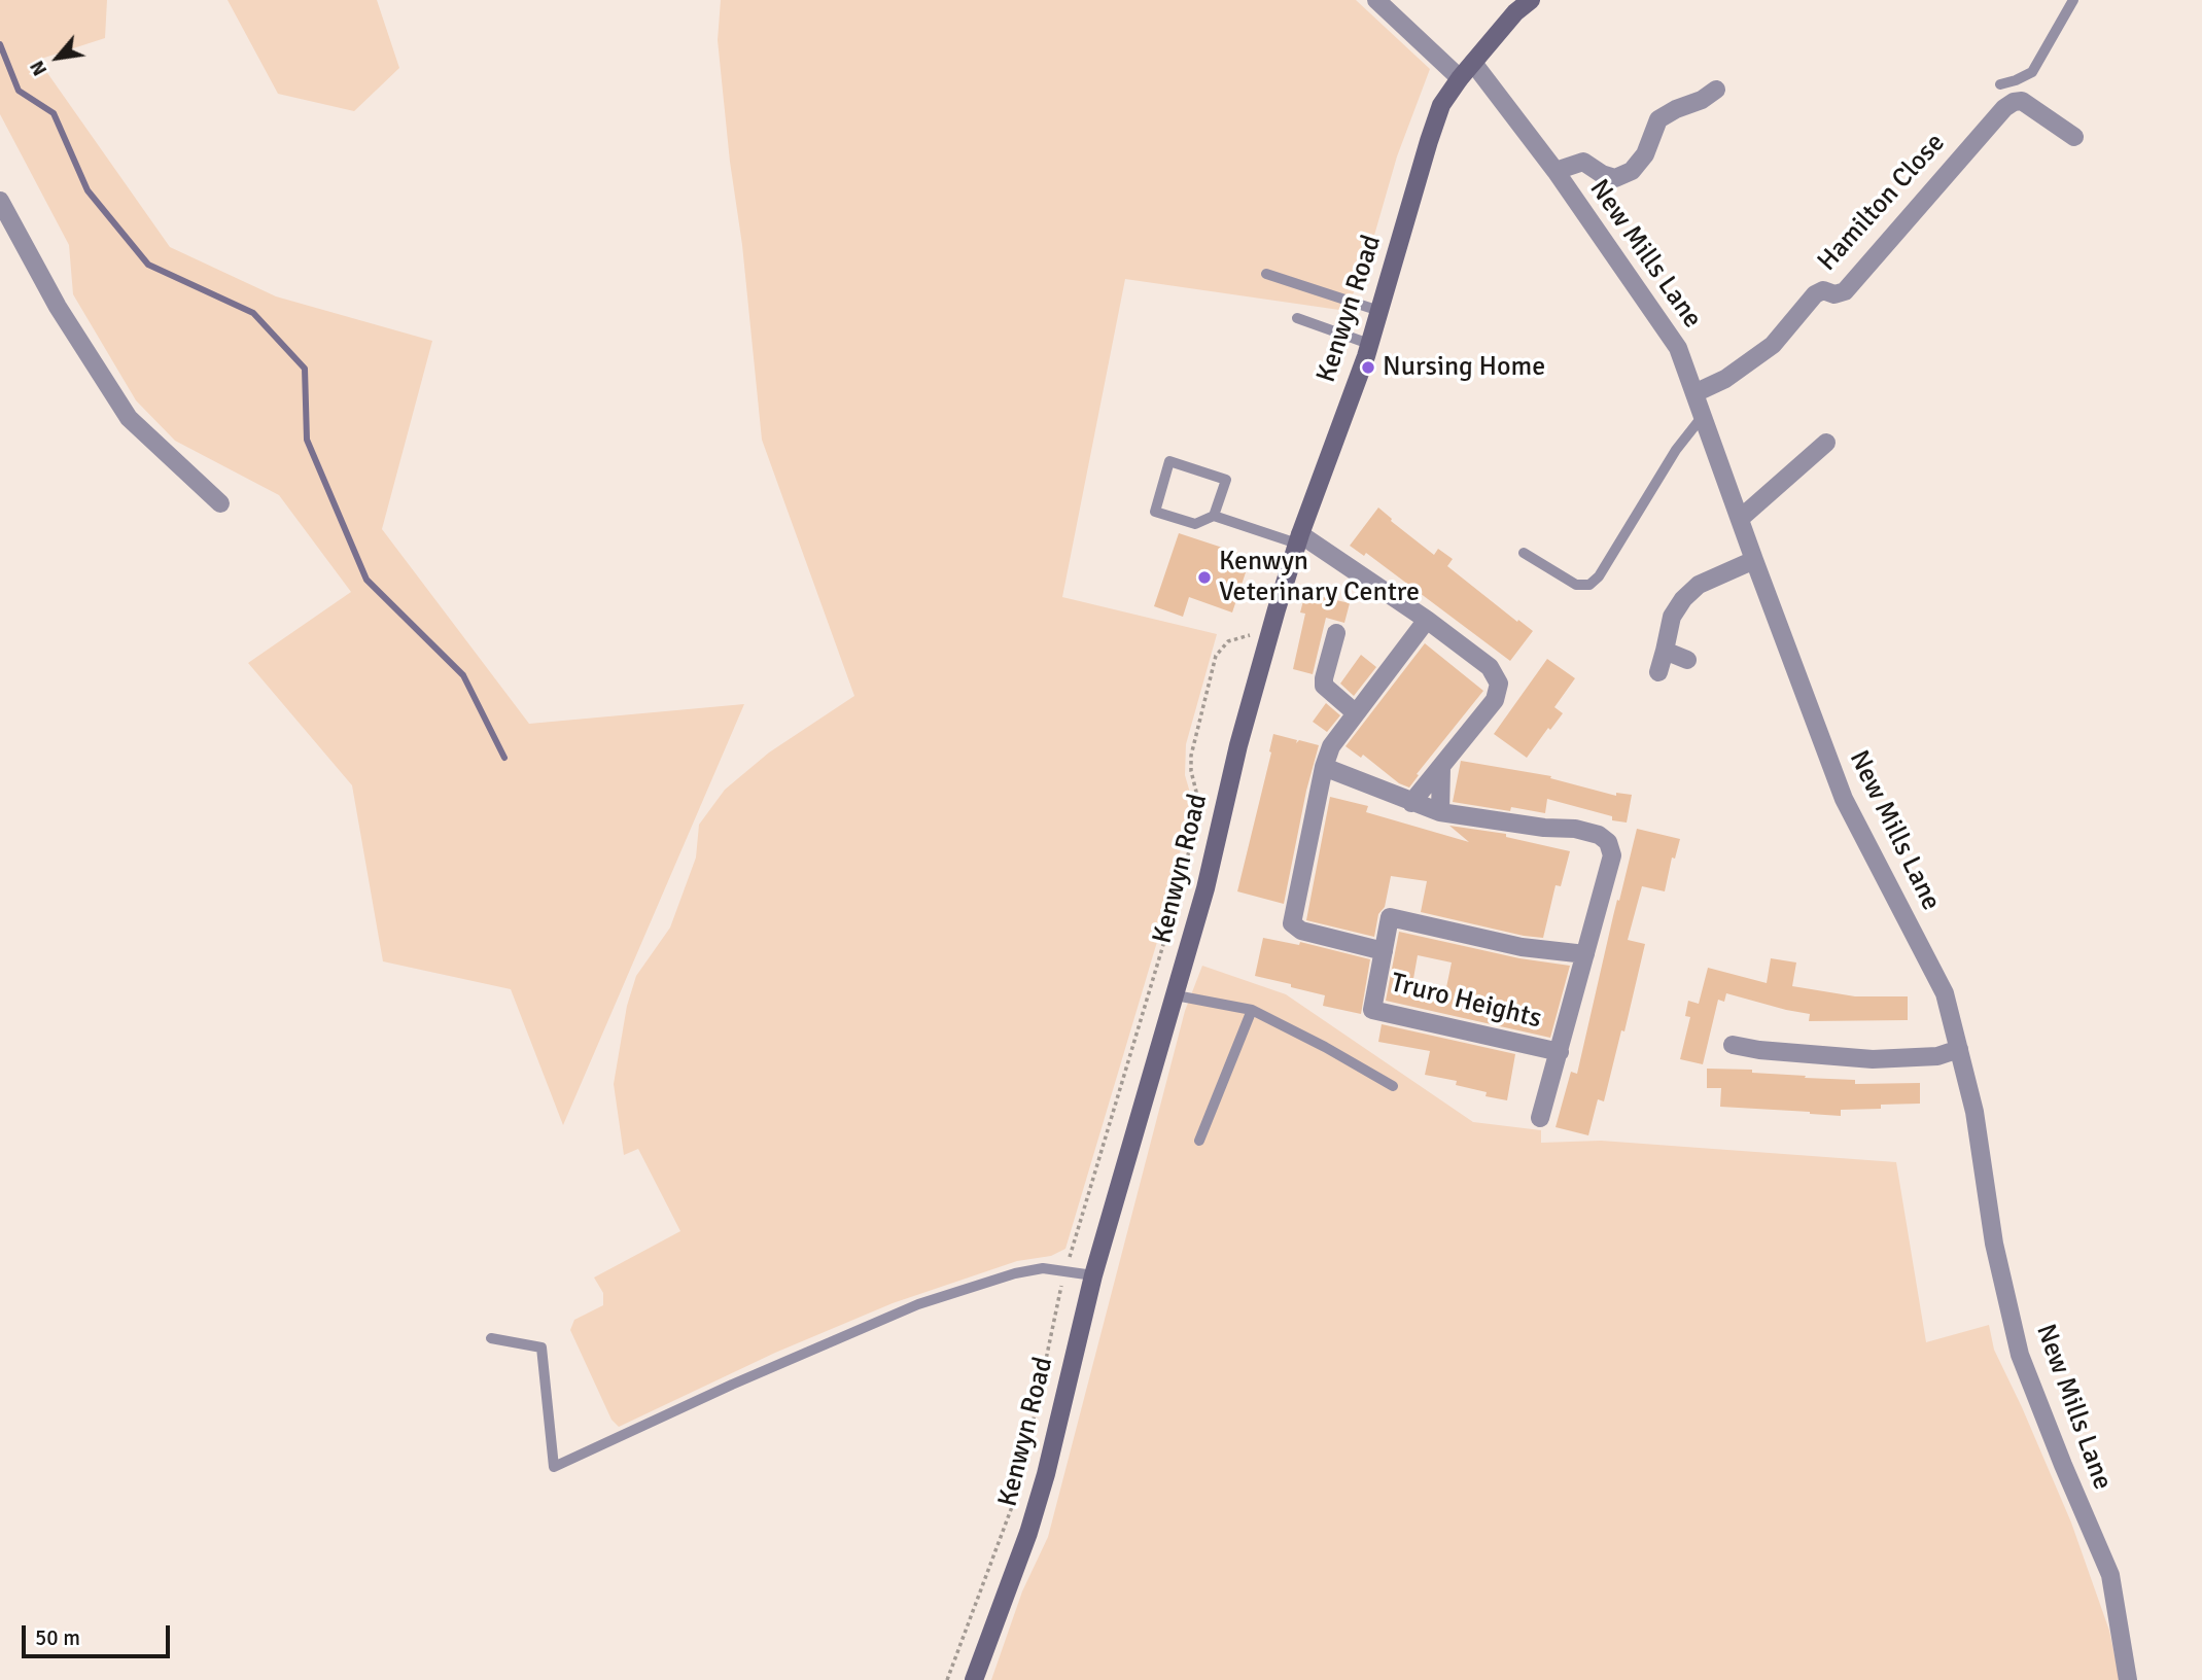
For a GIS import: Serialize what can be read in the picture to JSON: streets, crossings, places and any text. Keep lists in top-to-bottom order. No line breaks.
{"streets":{"main road":["Kenwyn Road"],"street":["Hamilton Close","New Mills Lane","Truro Heights"]},"crossings":[["Hamilton Close","New Mills Lane"],["New Mills Lane","Kenwyn Road"]],"places":["Nursing Home","Kenwyn Veterinary Centre"],"scale_bar":"50 m","north":"bottom left"}
